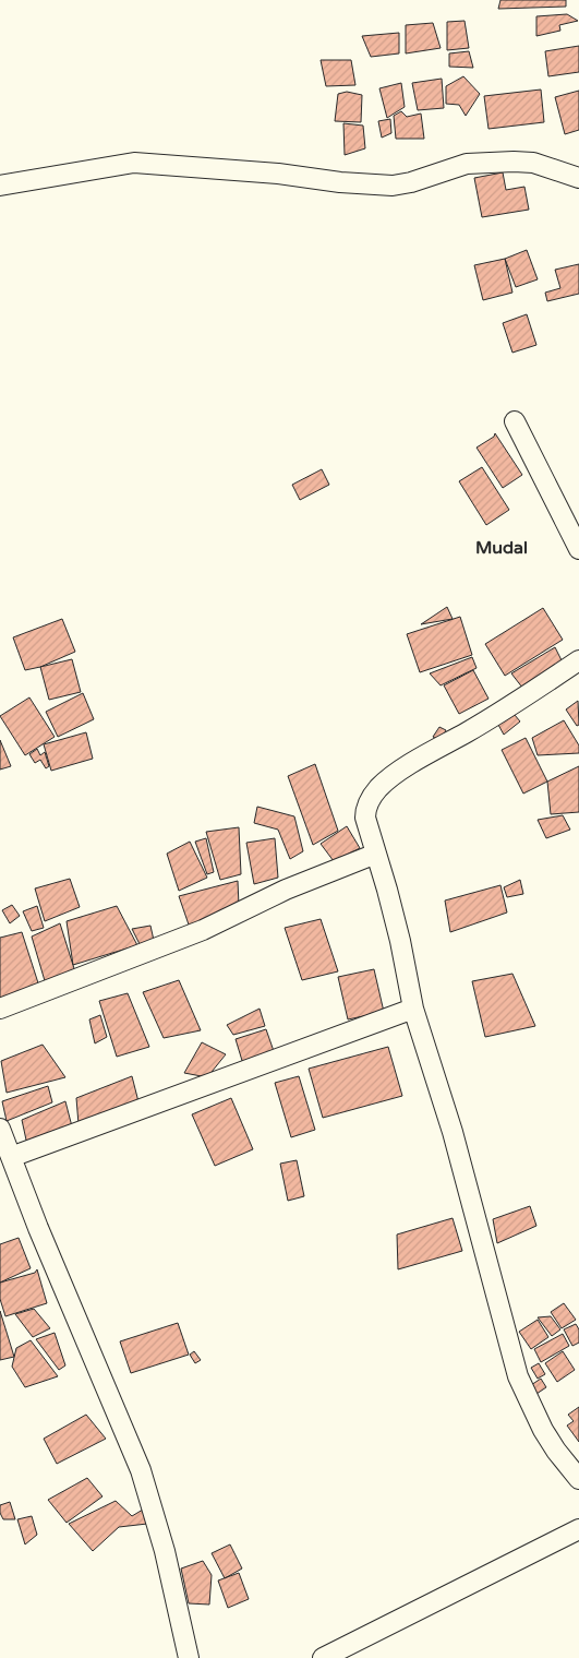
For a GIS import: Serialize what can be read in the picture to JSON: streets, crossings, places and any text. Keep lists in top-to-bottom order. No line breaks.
{"districts":["Mudal"]}
